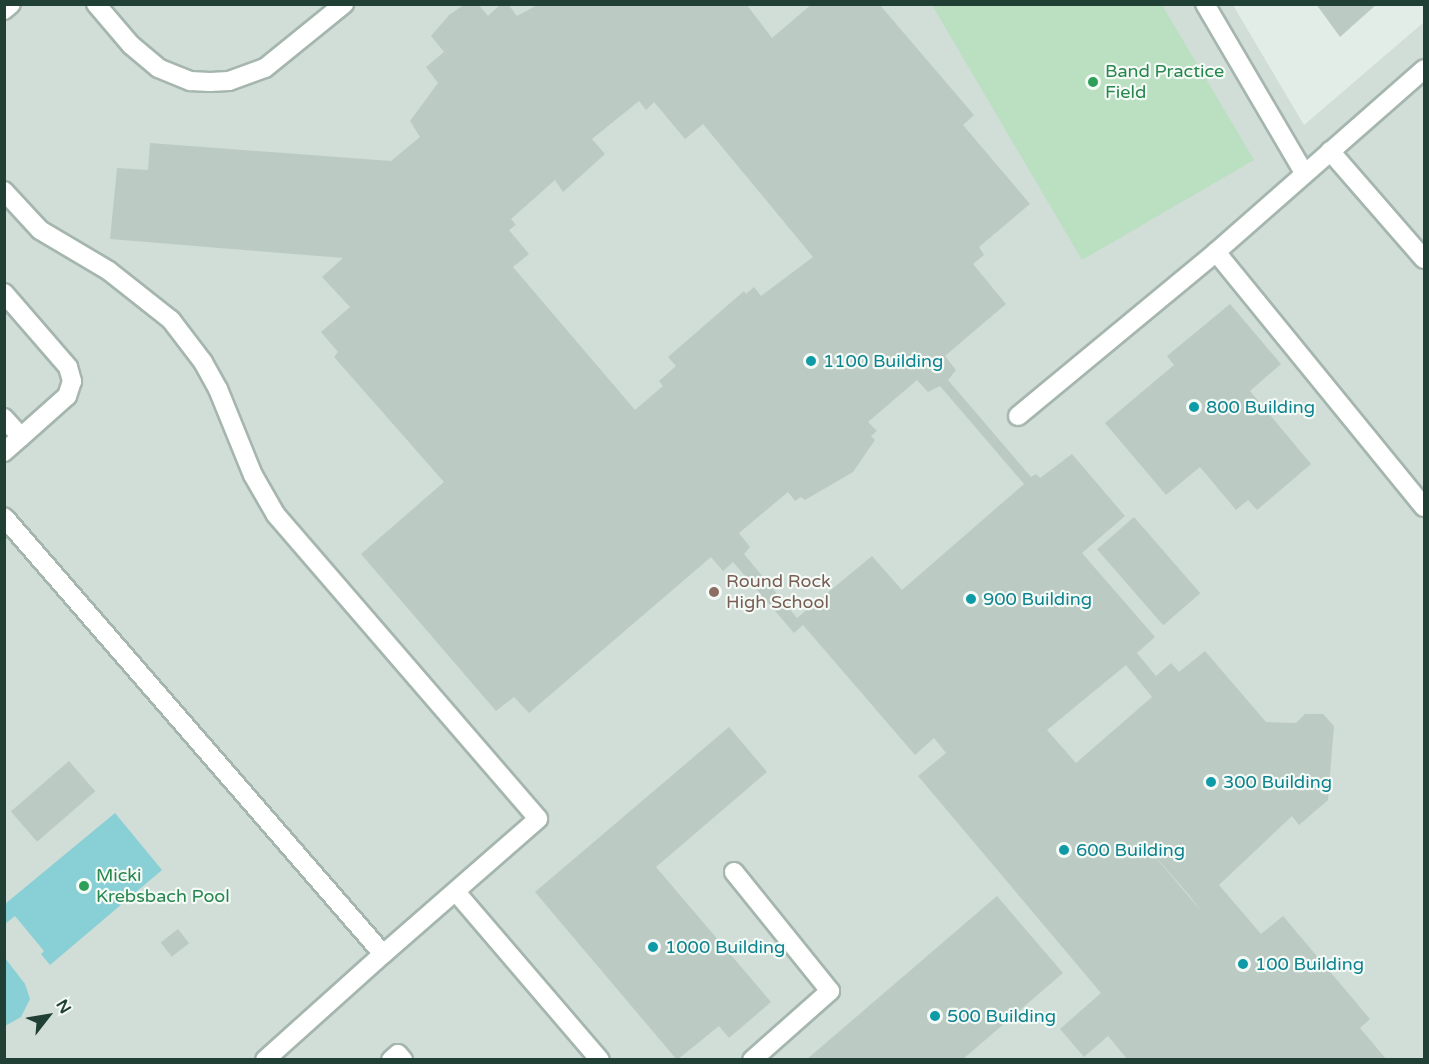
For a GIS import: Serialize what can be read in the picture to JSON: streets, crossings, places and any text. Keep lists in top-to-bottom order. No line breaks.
{"places":["Band Practice Field","1100 Building","800 Building","Round Rock High School","900 Building","300 Building","600 Building","Micki Krebsbach Pool","1000 Building","100 Building","500 Building"],"north":"top right"}
